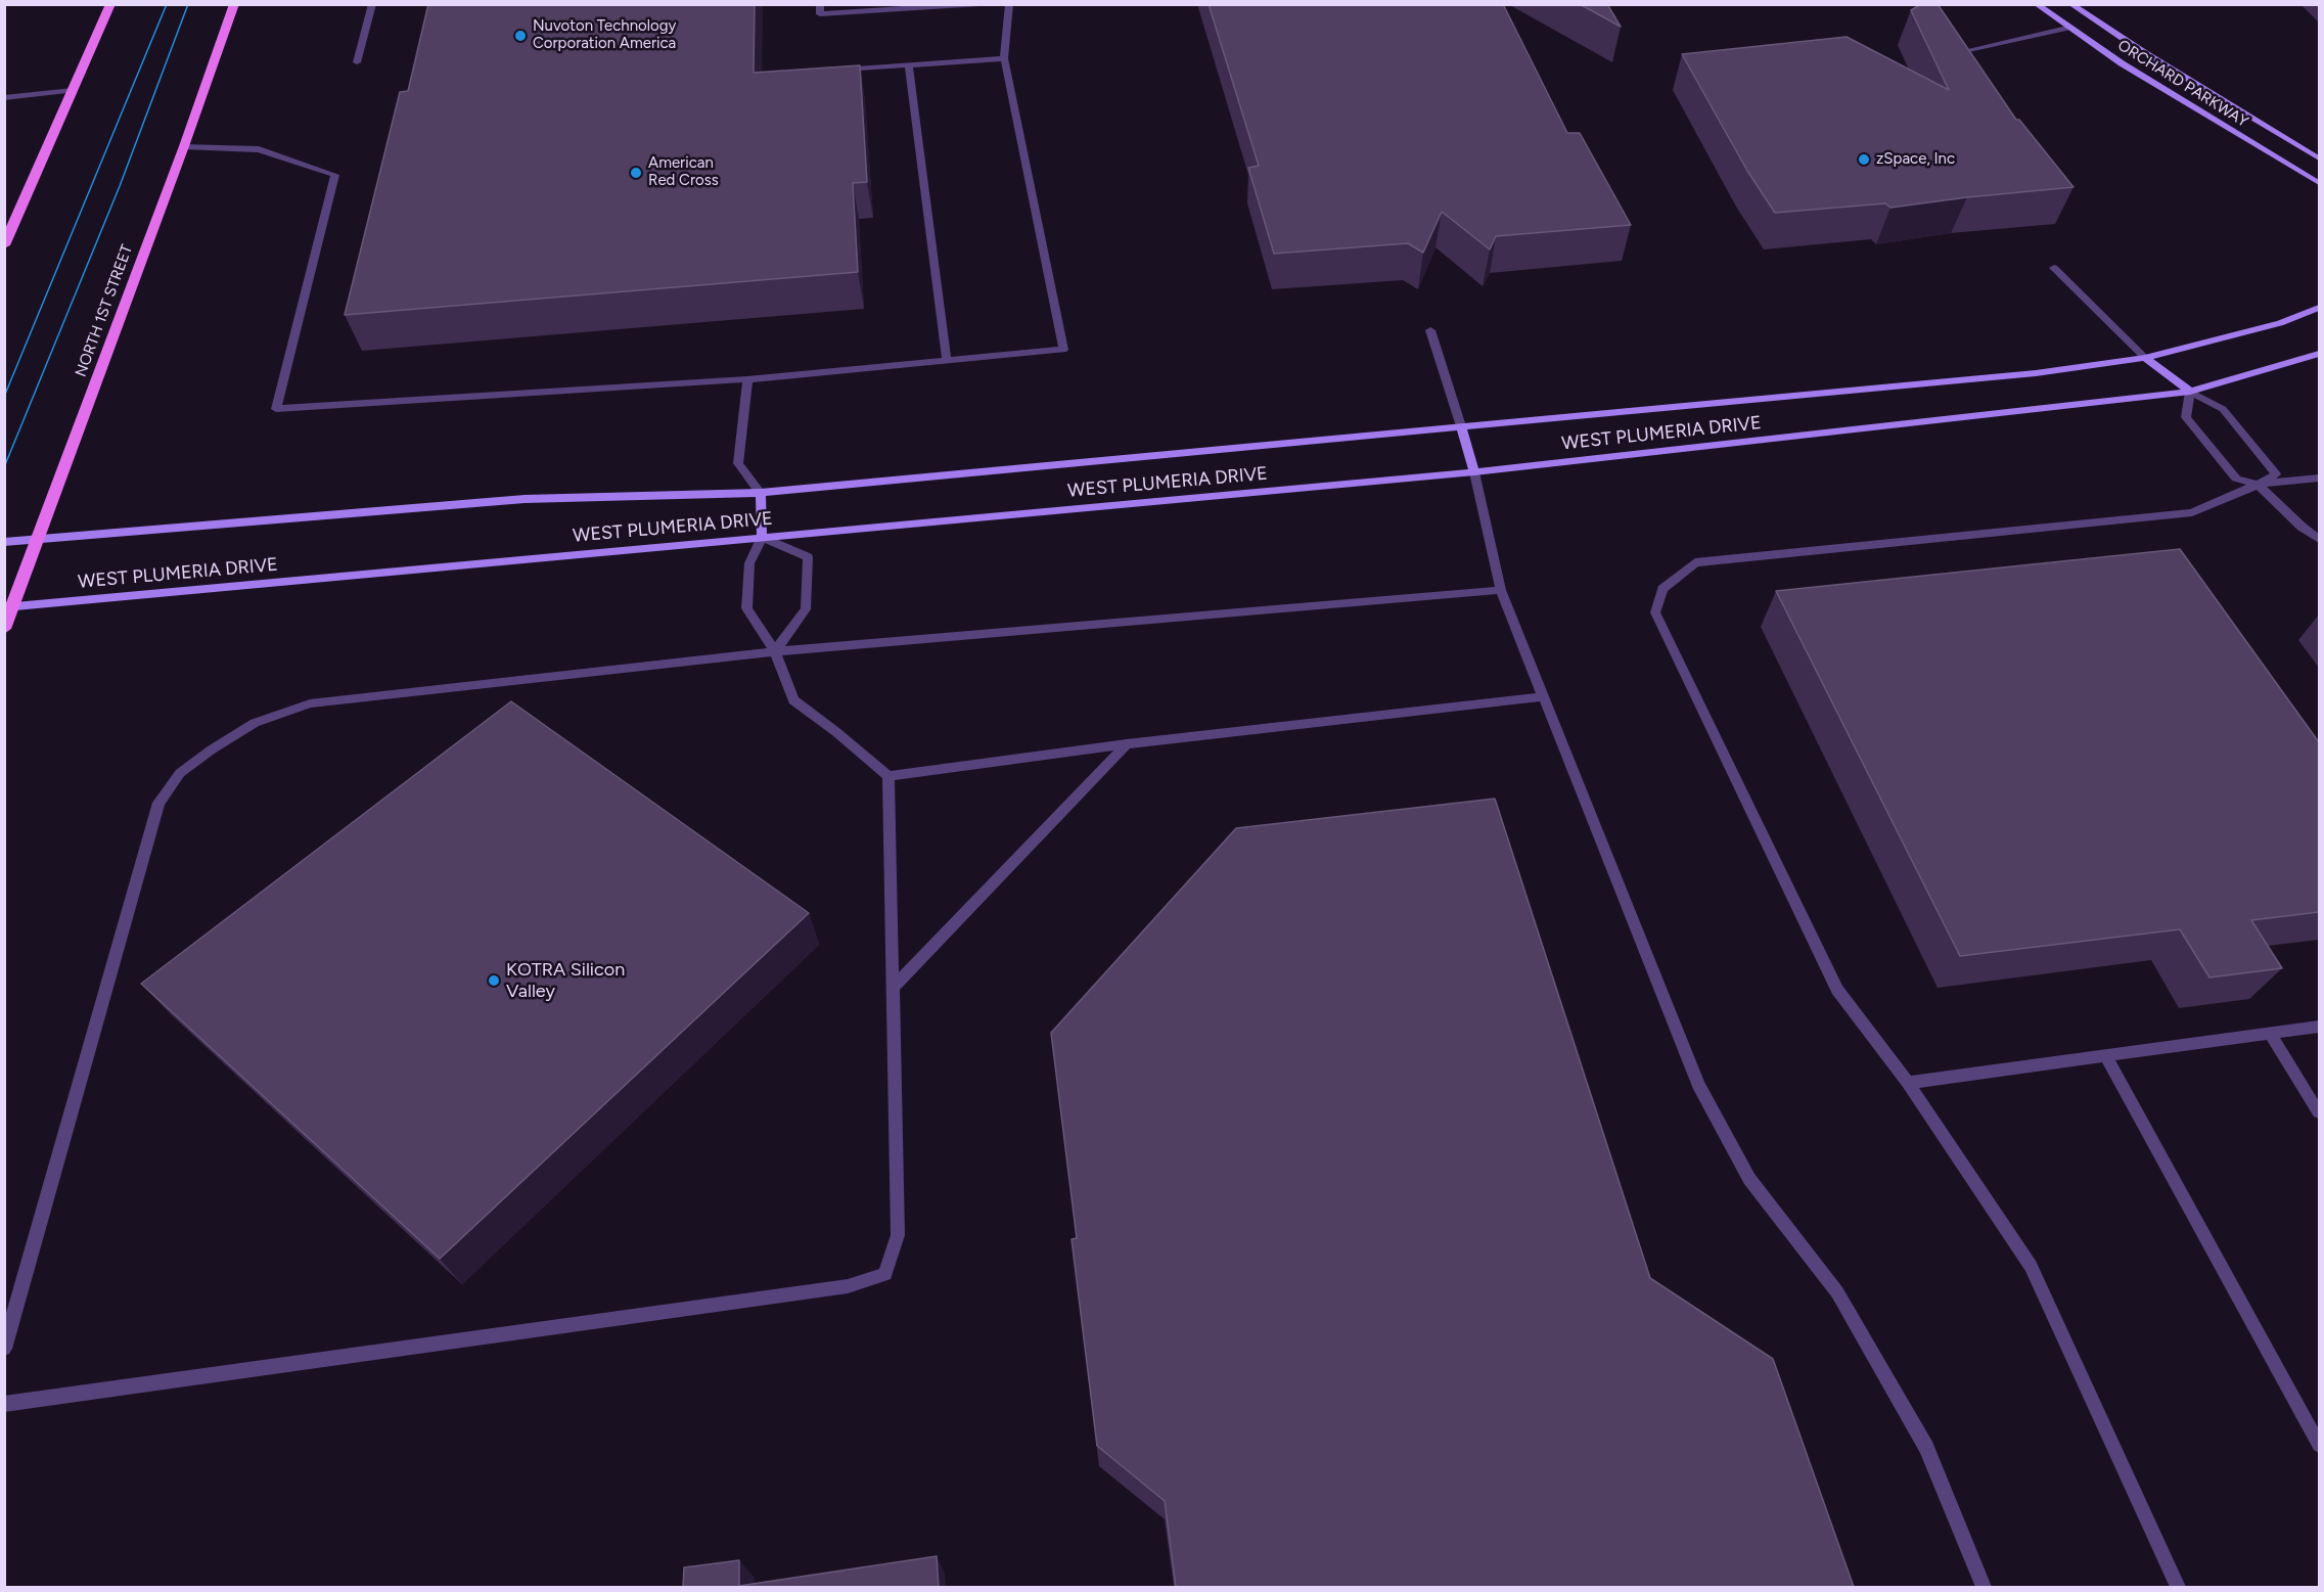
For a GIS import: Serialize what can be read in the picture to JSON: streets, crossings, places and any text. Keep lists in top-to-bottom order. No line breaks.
{"streets":{"main road":["NORTH 1ST STREET"],"street":["ORCHARD PARKWAY","WEST PLUMERIA DRIVE"]},"crossings":[["NORTH 1ST STREET","WEST PLUMERIA DRIVE"]],"places":["Nuvoton Technology Corporation America","zSpace, Inc","American Red Cross","KOTRA Silicon Valley"]}
